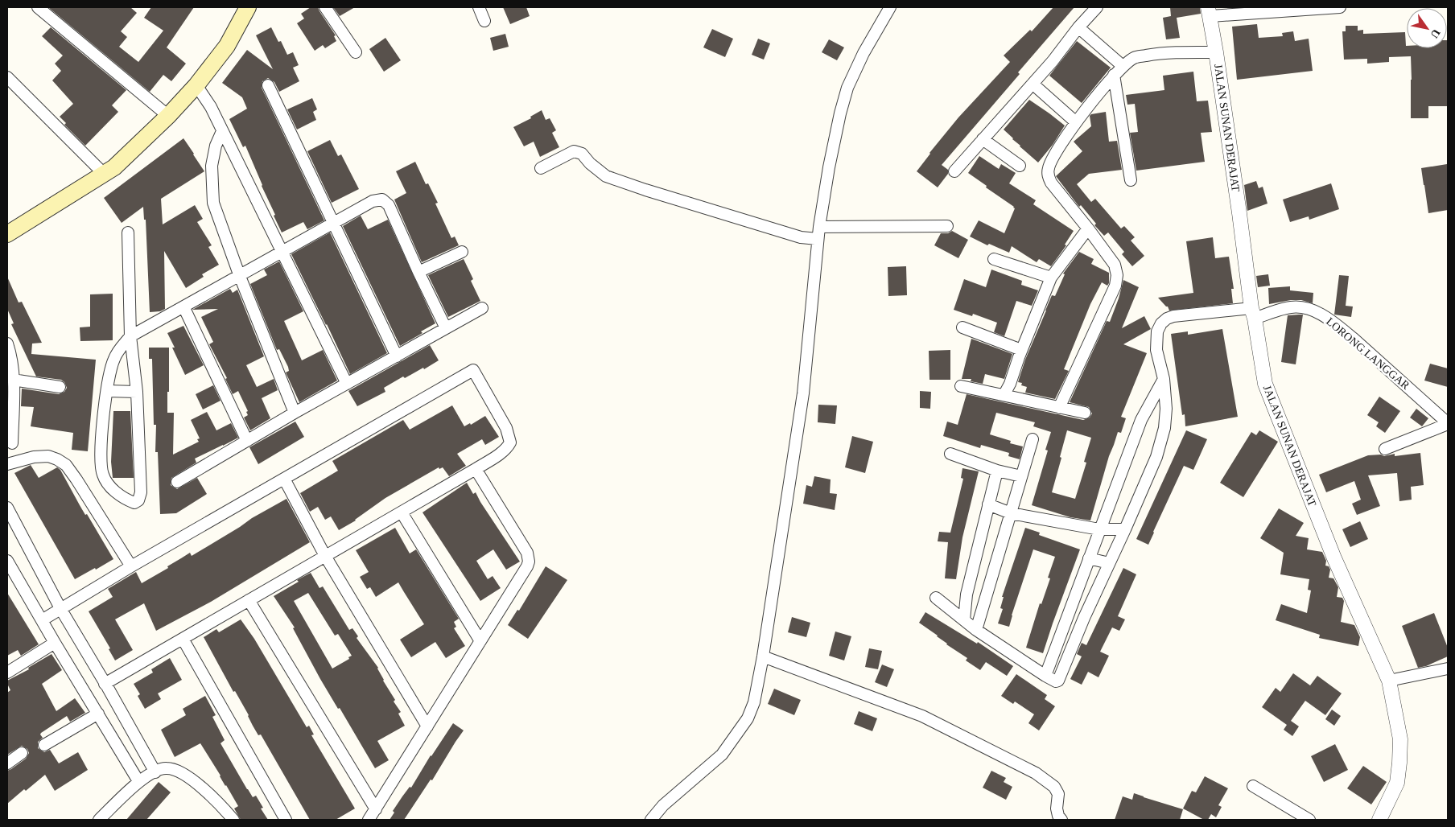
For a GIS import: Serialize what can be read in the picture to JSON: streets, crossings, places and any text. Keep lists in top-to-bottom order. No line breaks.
{"streets":{"street":["JALAN SUNAN DERAJAT","LORONG LANGGAR"]},"crossings":[["JALAN SUNAN DERAJAT","LORONG LANGGAR"]],"north":"bottom right"}
